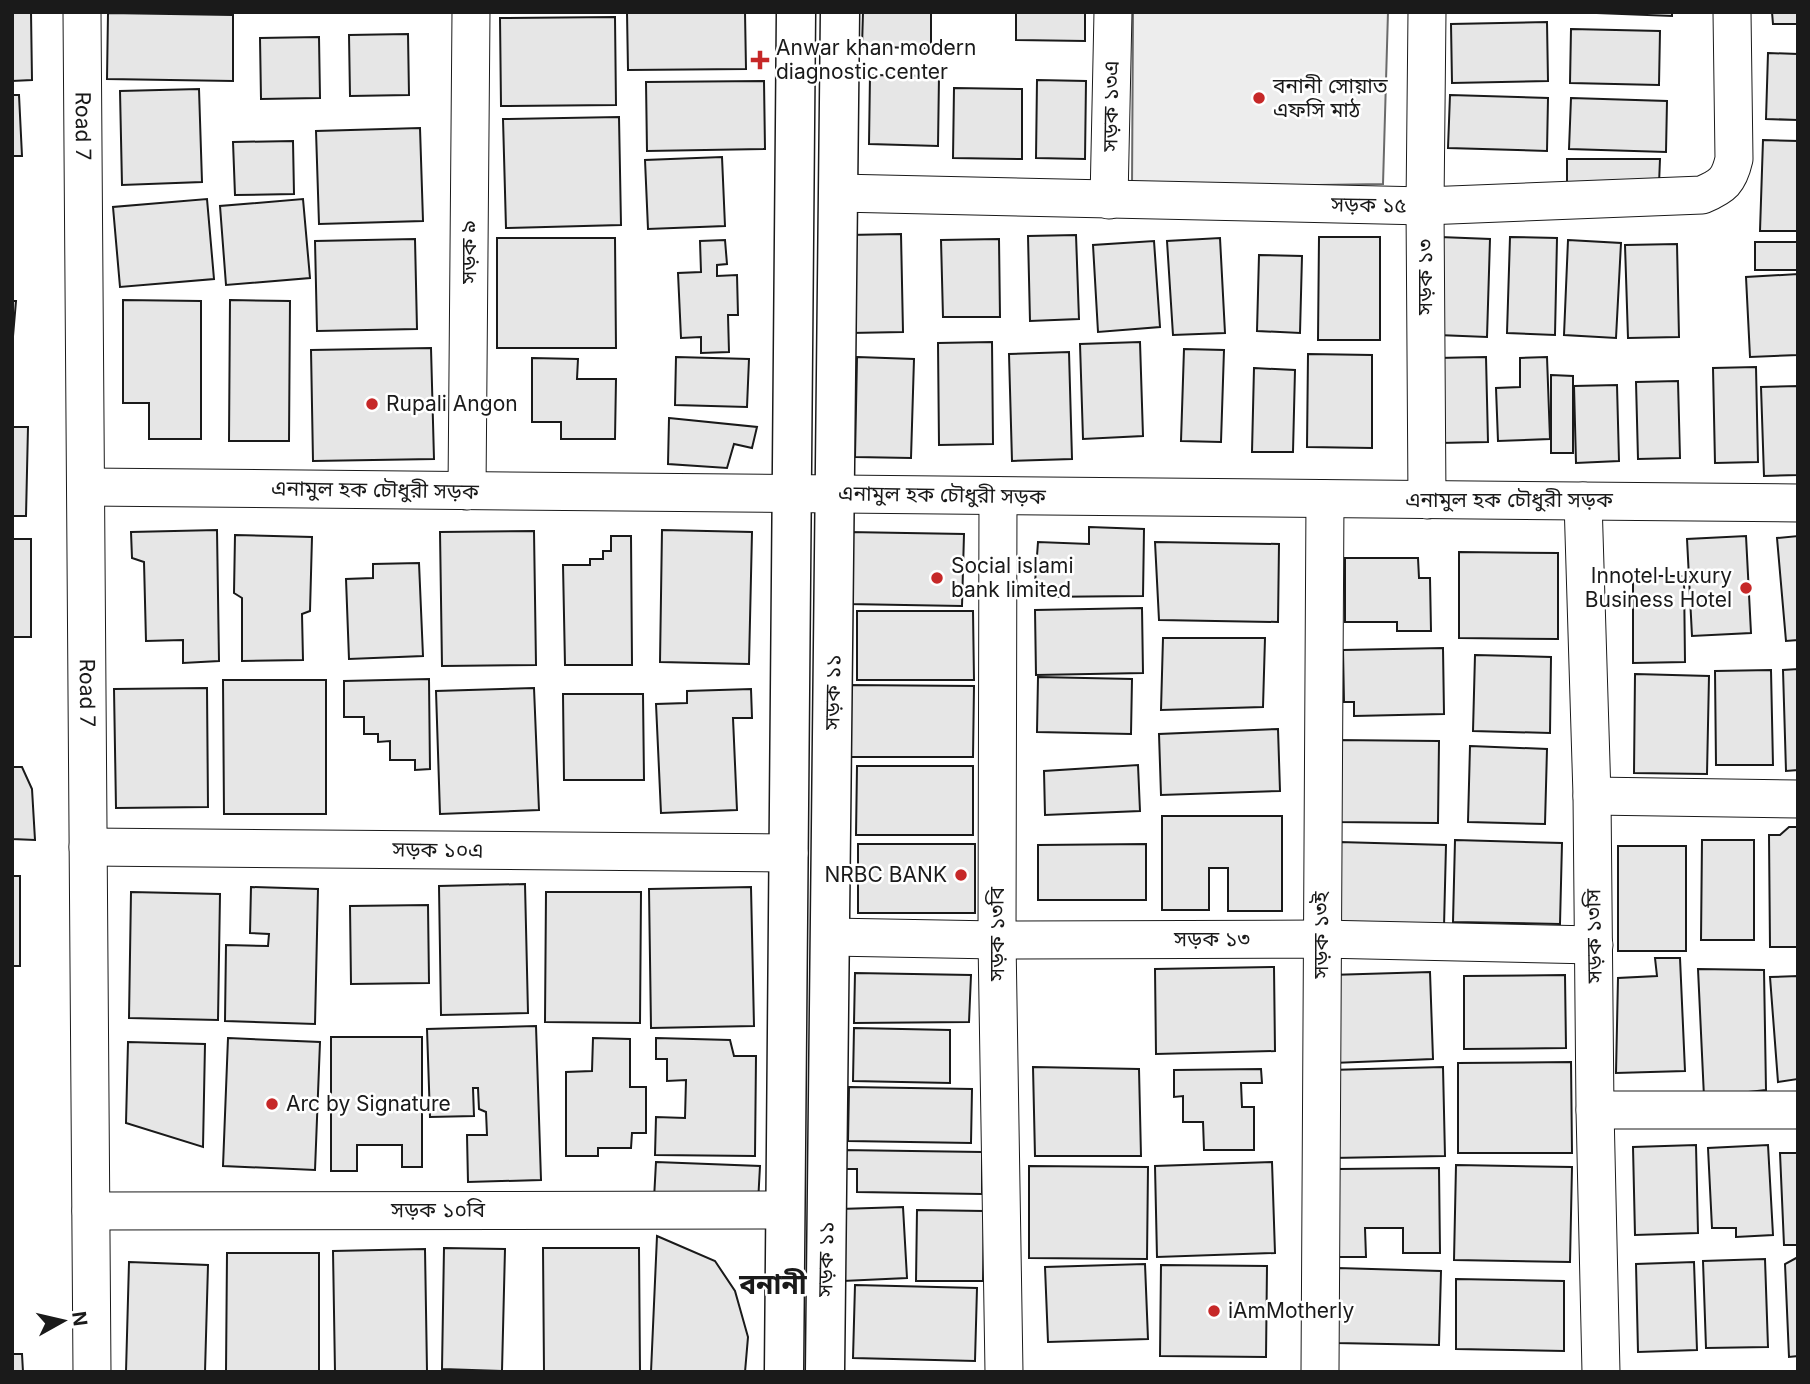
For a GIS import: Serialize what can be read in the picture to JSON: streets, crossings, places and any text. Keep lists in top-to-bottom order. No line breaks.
{"streets":{"main road":["সড়ক ১১"],"street":["সড়ক ১৩এ","Road 7","সড়ক ১৫","সড়ক ৯","সড়ক ১৩","এনামুল হক চৌধুরী সড়ক","সড়ক ১০এ","সড়ক ১৩বি","সড়ক ১৩ই","সড়ক ১৩সি","সড়ক ১০বি"]},"crossings":[["সড়ক ১৩এ","সড়ক ১৫"],["Road 7","এনামুল হক চৌধুরী সড়ক"],["Road 7","সড়ক ১০এ"],["Road 7","সড়ক ১০বি"],["সড়ক ১৫","সড়ক ১৩"],["সড়ক ১৫","সড়ক ১১"],["সড়ক ৯","এনামুল হক চৌধুরী সড়ক"],["সড়ক ১৩","এনামুল হক চৌধুরী সড়ক"],["সড়ক ১৩","সড়ক ১১"],["সড়ক ১৩","সড়ক ১৩বি"],["সড়ক ১৩","সড়ক ১৩ই"],["সড়ক ১৩","সড়ক ১৩সি"],["এনামুল হক চৌধুরী সড়ক","সড়ক ১১"],["এনামুল হক চৌধুরী সড়ক","সড়ক ১৩বি"],["এনামুল হক চৌধুরী সড়ক","সড়ক ১৩ই"],["এনামুল হক চৌধুরী সড়ক","সড়ক ১৩সি"],["সড়ক ১১","সড়ক ১০এ"],["সড়ক ১১","সড়ক ১০বি"]],"districts":["বনানী"],"places":{"health":["Anwar khan modern diagnostic center"],"other":["বনানী সোয়াত এফসি মাঠ","Rupali Angon","Social islami bank limited","Innotel Luxury Business Hotel","NRBC BANK","Arc by Signature","iAmMotherly"]},"north":"right"}
